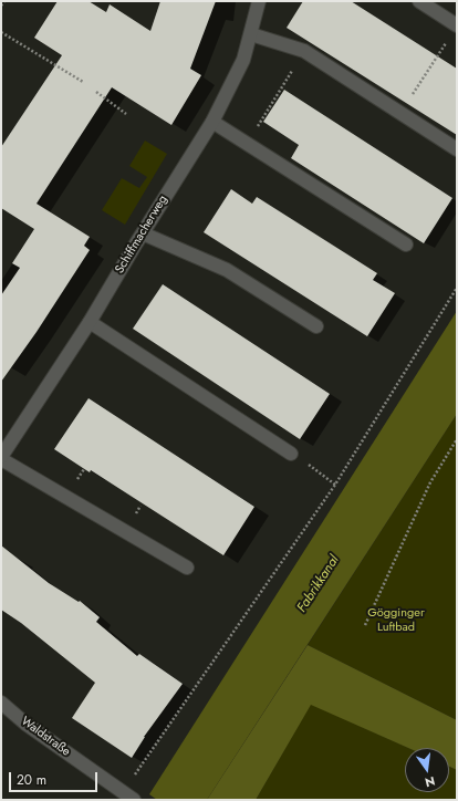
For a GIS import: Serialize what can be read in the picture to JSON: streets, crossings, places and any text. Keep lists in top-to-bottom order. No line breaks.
{"streets":{"street":["Schiffmacherweg","Waldstraße"]},"water":["Fabrikkanal"],"parks":["Gögginger Luftbad"],"scale_bar":"20 m","north":"bottom"}
